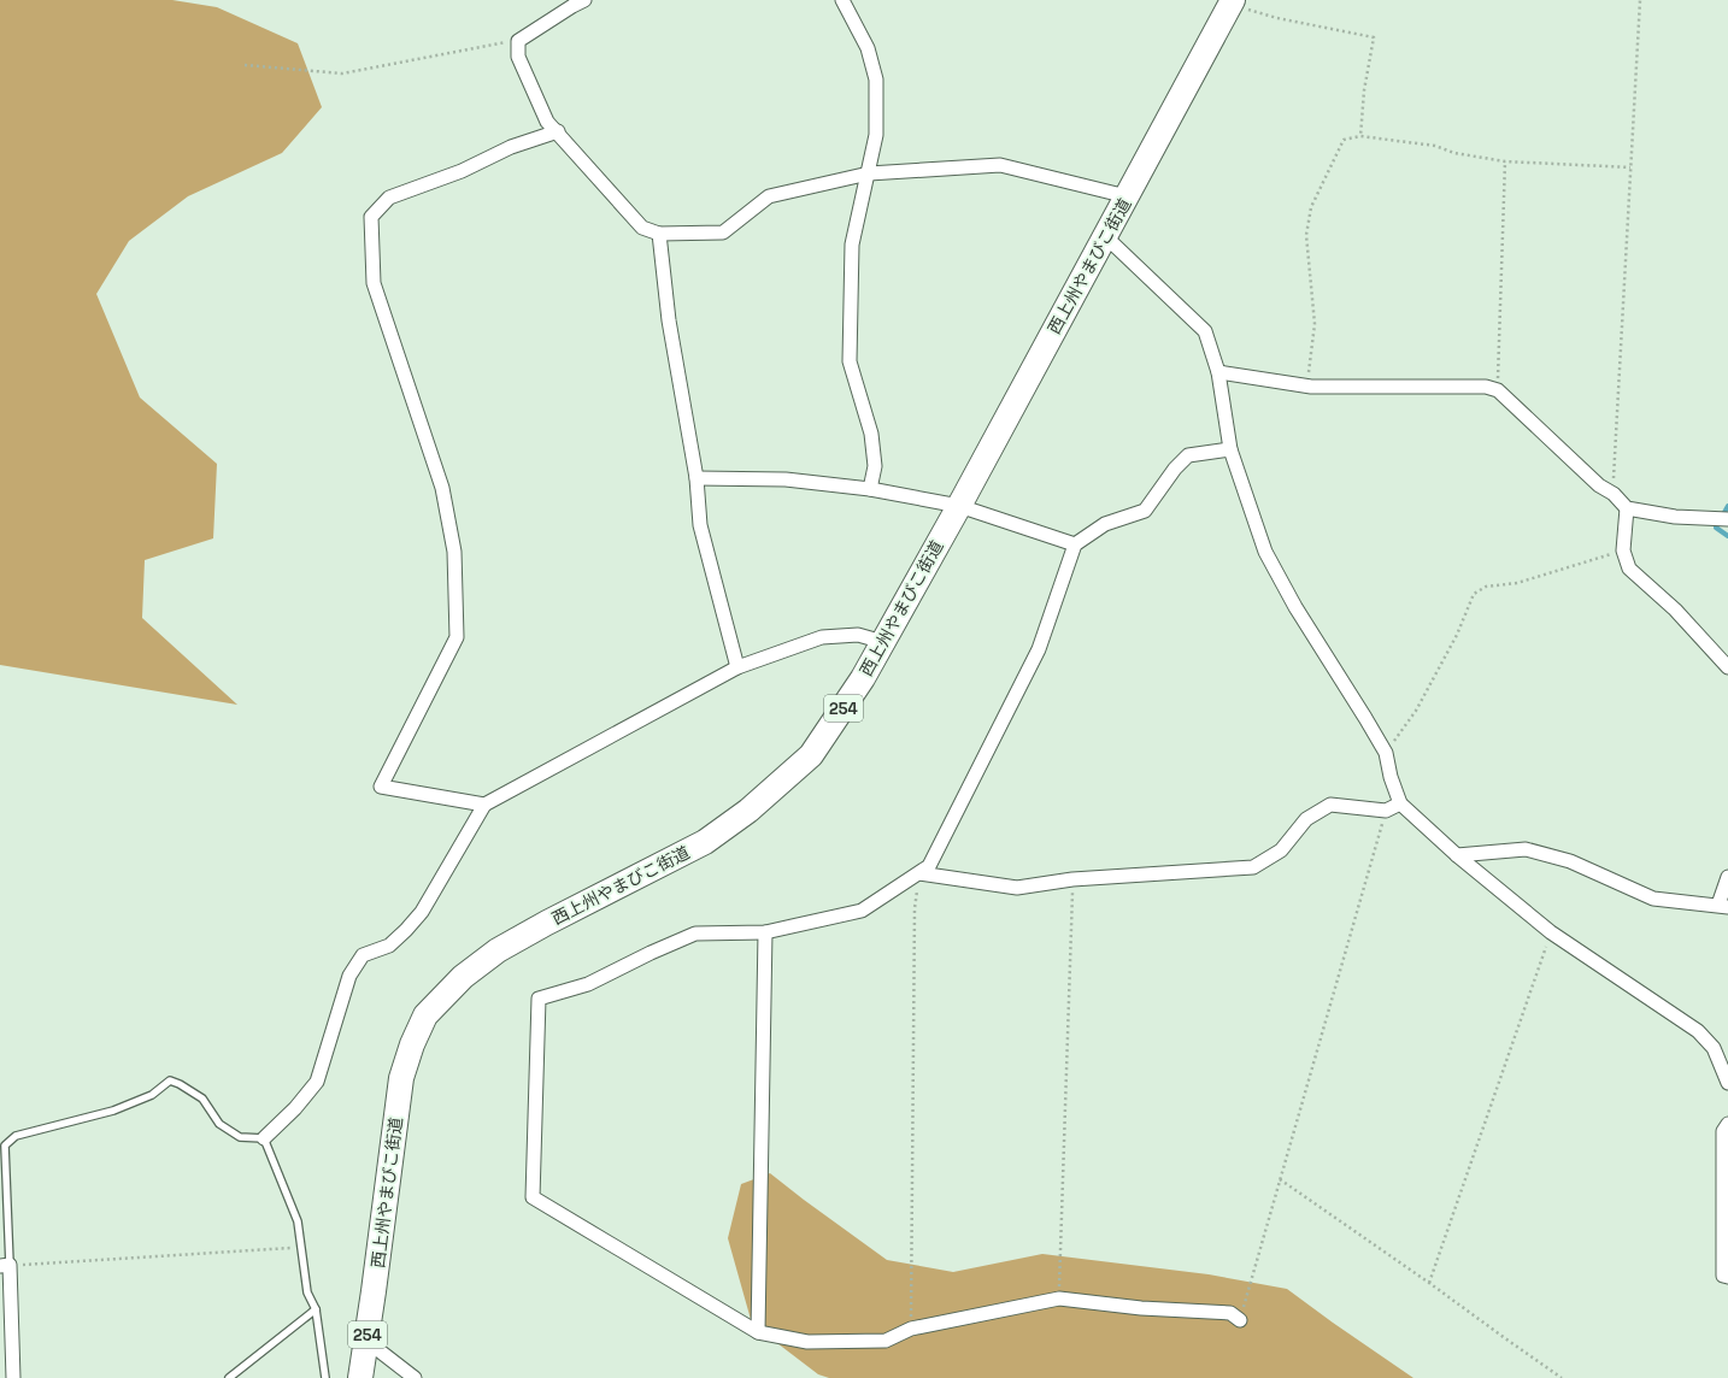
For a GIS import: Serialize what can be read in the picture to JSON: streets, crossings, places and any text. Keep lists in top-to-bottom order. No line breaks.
{"streets":{"highway":["西上州やまびこ街道","254"]}}
